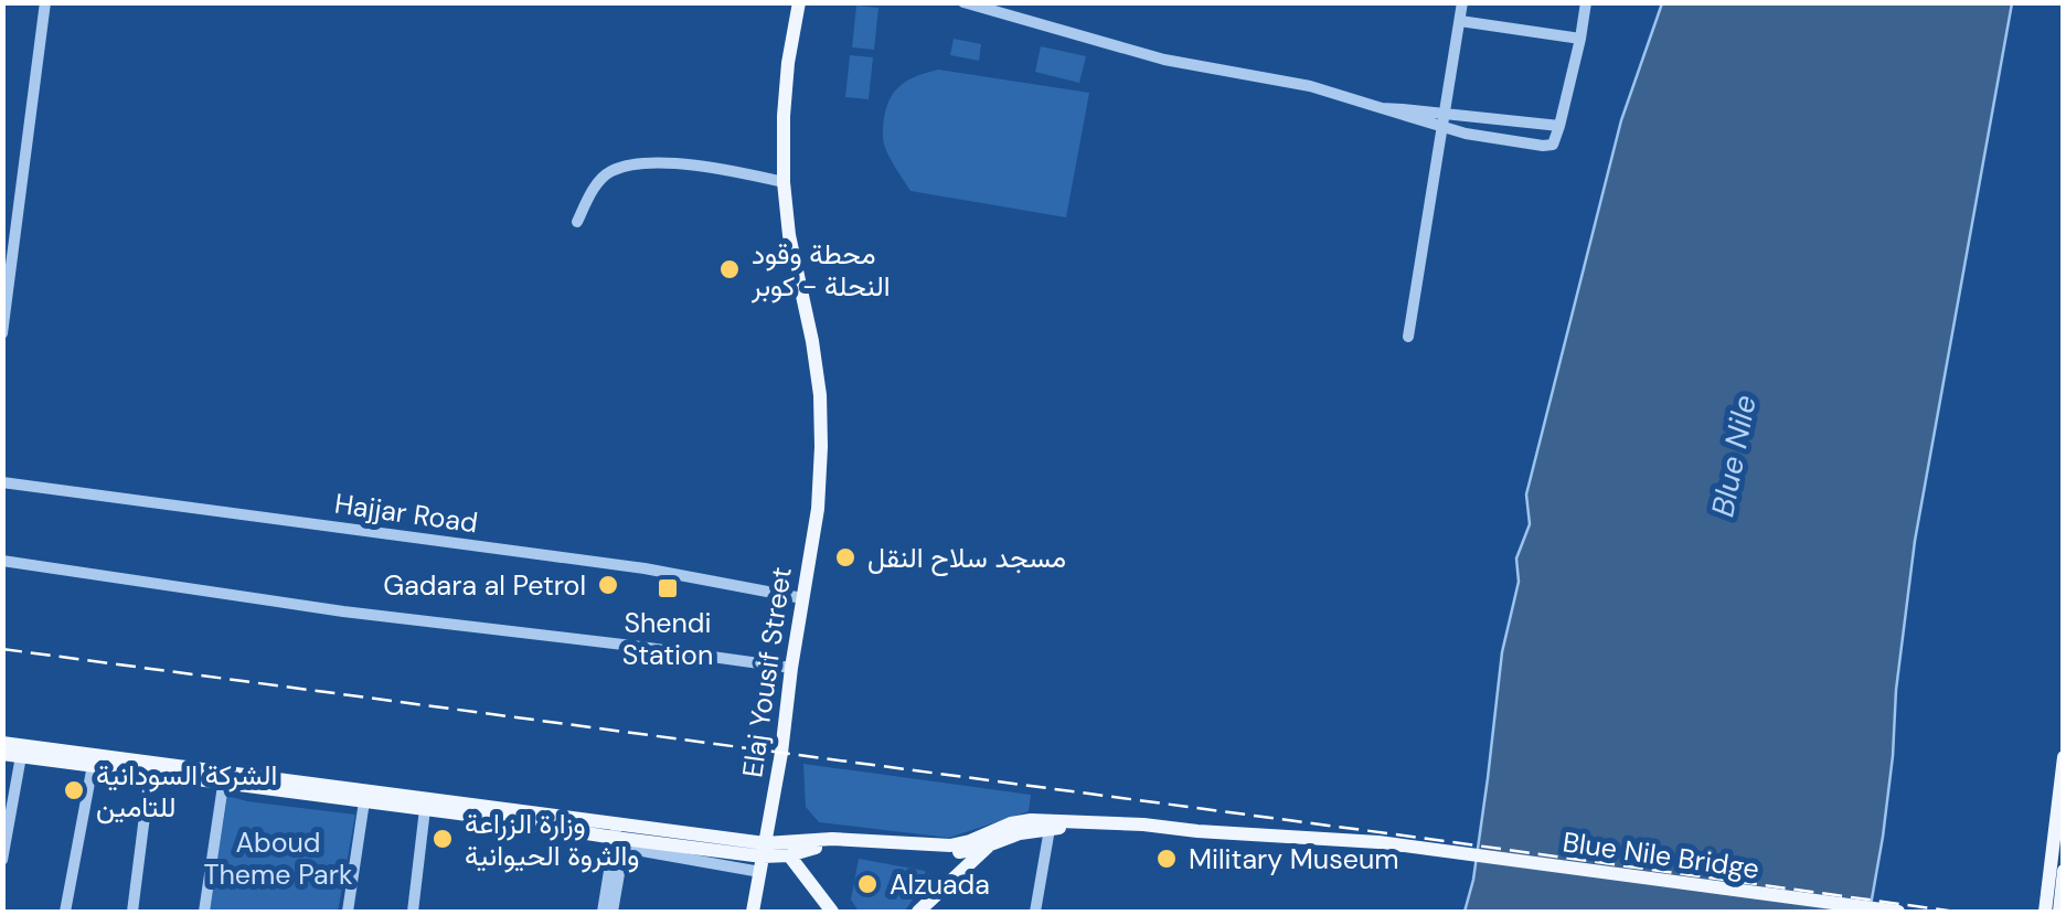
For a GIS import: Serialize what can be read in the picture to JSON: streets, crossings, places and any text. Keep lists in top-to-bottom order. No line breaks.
{"streets":{"main road":["Elaj Yousif Street","Blue Nile Bridge"],"street":["Hajjar Road"]},"crossings":[["Hajjar Road","Elaj Yousif Street"]],"water":["Blue Nile"],"parks":["Aboud Theme Park"],"places":{"other":["محطة وقود النحلة - كوبر","مسجد سلاح النقل","Gadara al Petrol","الشركة السودانية للتامين","وزارة الزراعة والثروة الحيوانية","Military Museum","Alzuada"],"transit":["Shendi Station"]}}
